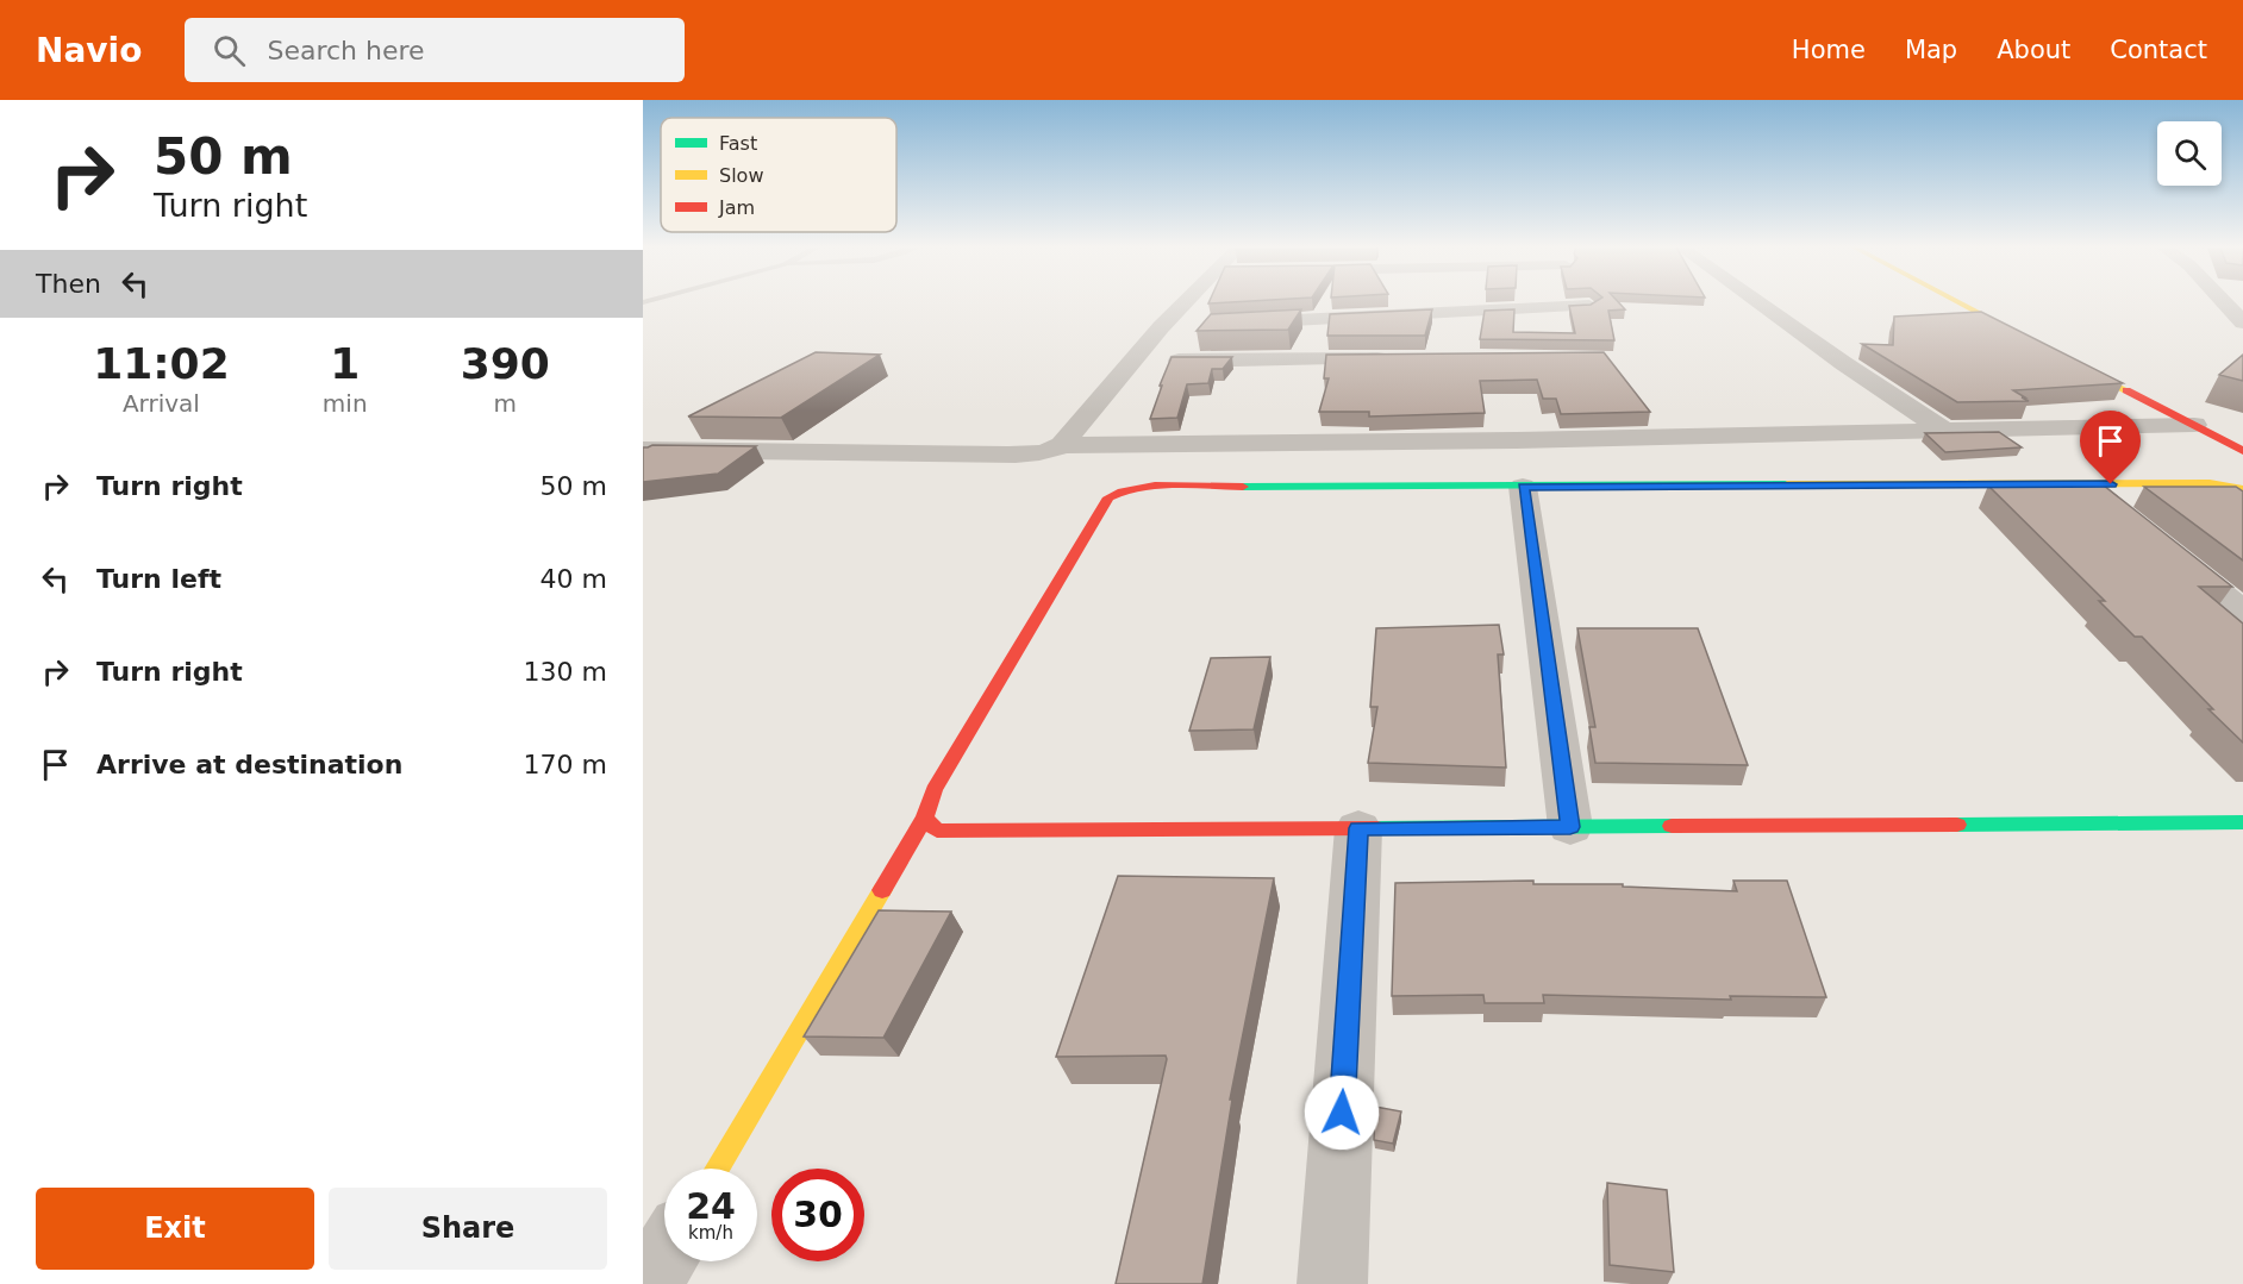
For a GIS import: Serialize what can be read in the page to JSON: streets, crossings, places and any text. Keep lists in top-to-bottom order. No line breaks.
{"legend":["Fast","Slow","Jam"],"page":{"header":"Navio","search":"Search here","nav":["Home","Map","About","Contact"],"turn":["50 m","Turn right"],"then":"Then","eta":["11:02","Arrival","1","min","390","m"],"list":[{"name":"Turn right","value":"50 m"},{"name":"Turn left","value":"40 m"},{"name":"Turn right","value":"130 m"},{"name":"Arrive at destination","value":"170 m"}],"speed":"24 km/h","limit":"30","buttons":["Exit","Share"]}}
